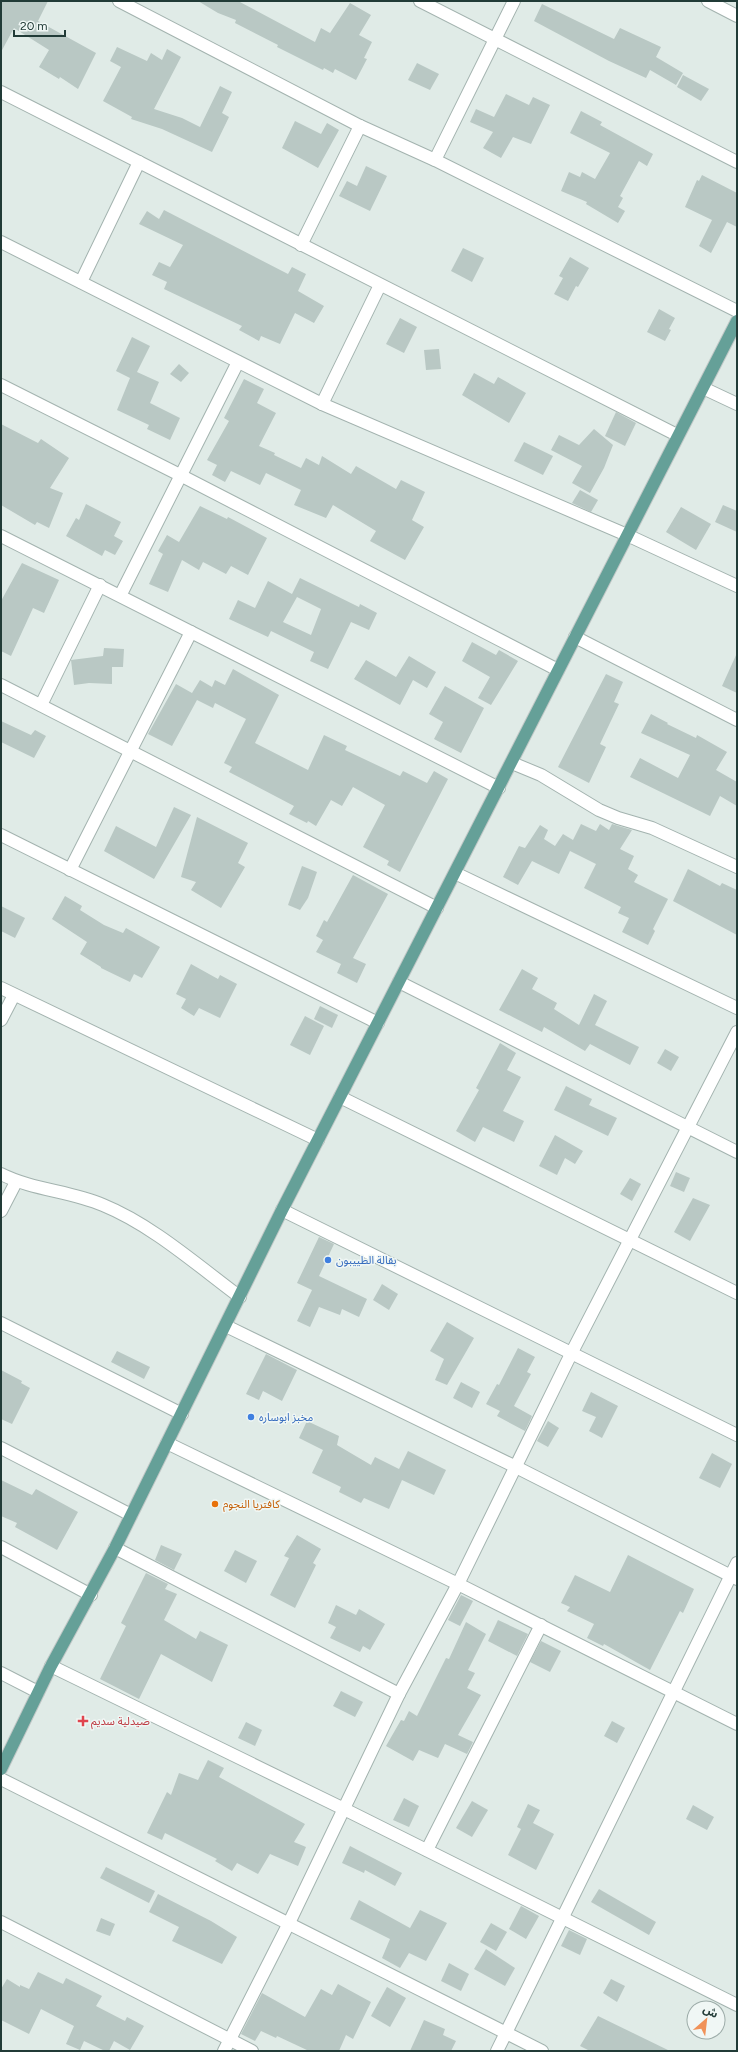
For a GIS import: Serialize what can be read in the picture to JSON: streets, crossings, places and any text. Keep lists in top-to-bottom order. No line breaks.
{"places":{"other":["بقالة الطييبون","مخبز ابوساره","كافتريا النجوم"],"health":["صيدلية سديم"]},"scale_bar":"20 m","north":"top right"}
